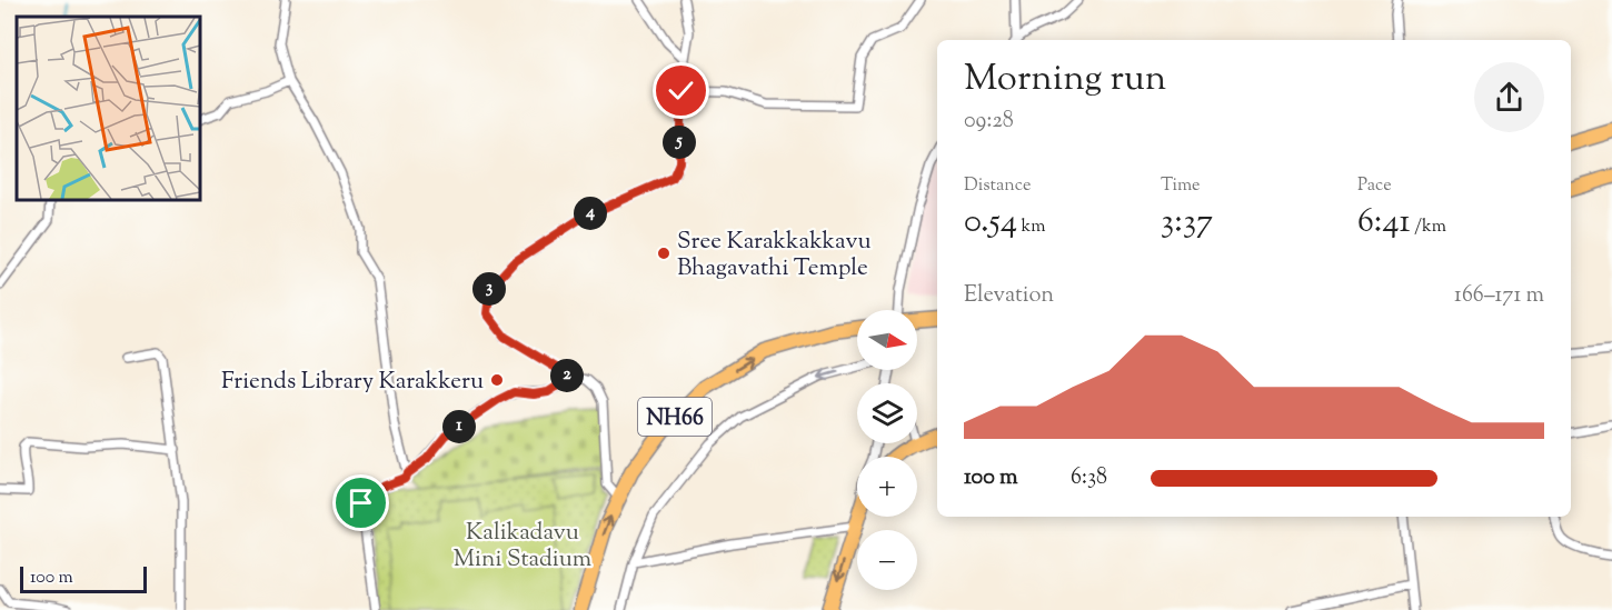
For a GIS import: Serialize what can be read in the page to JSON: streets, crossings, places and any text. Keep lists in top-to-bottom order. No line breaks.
{"streets":{"highway":["NH66"]},"parks":["Kalikadavu Mini Stadium"],"places":["Sree Karakkakkavu Bhagavathi Temple","Friends Library Karakkeru"],"scale_bar":"100 m","north":"right","page":{"heading":["Morning run","09:28"],"pins":["5","4","3","2","1"],"stats":[["Distance","0.54 km"],["Time","3:37"],["Pace","6:41 /km"]],"chart":["Elevation","166–171 m"],"map_buttons":["+","−"],"list":[{"name":"100 m","note":"6:38"}],"scale":"100 m"}}
